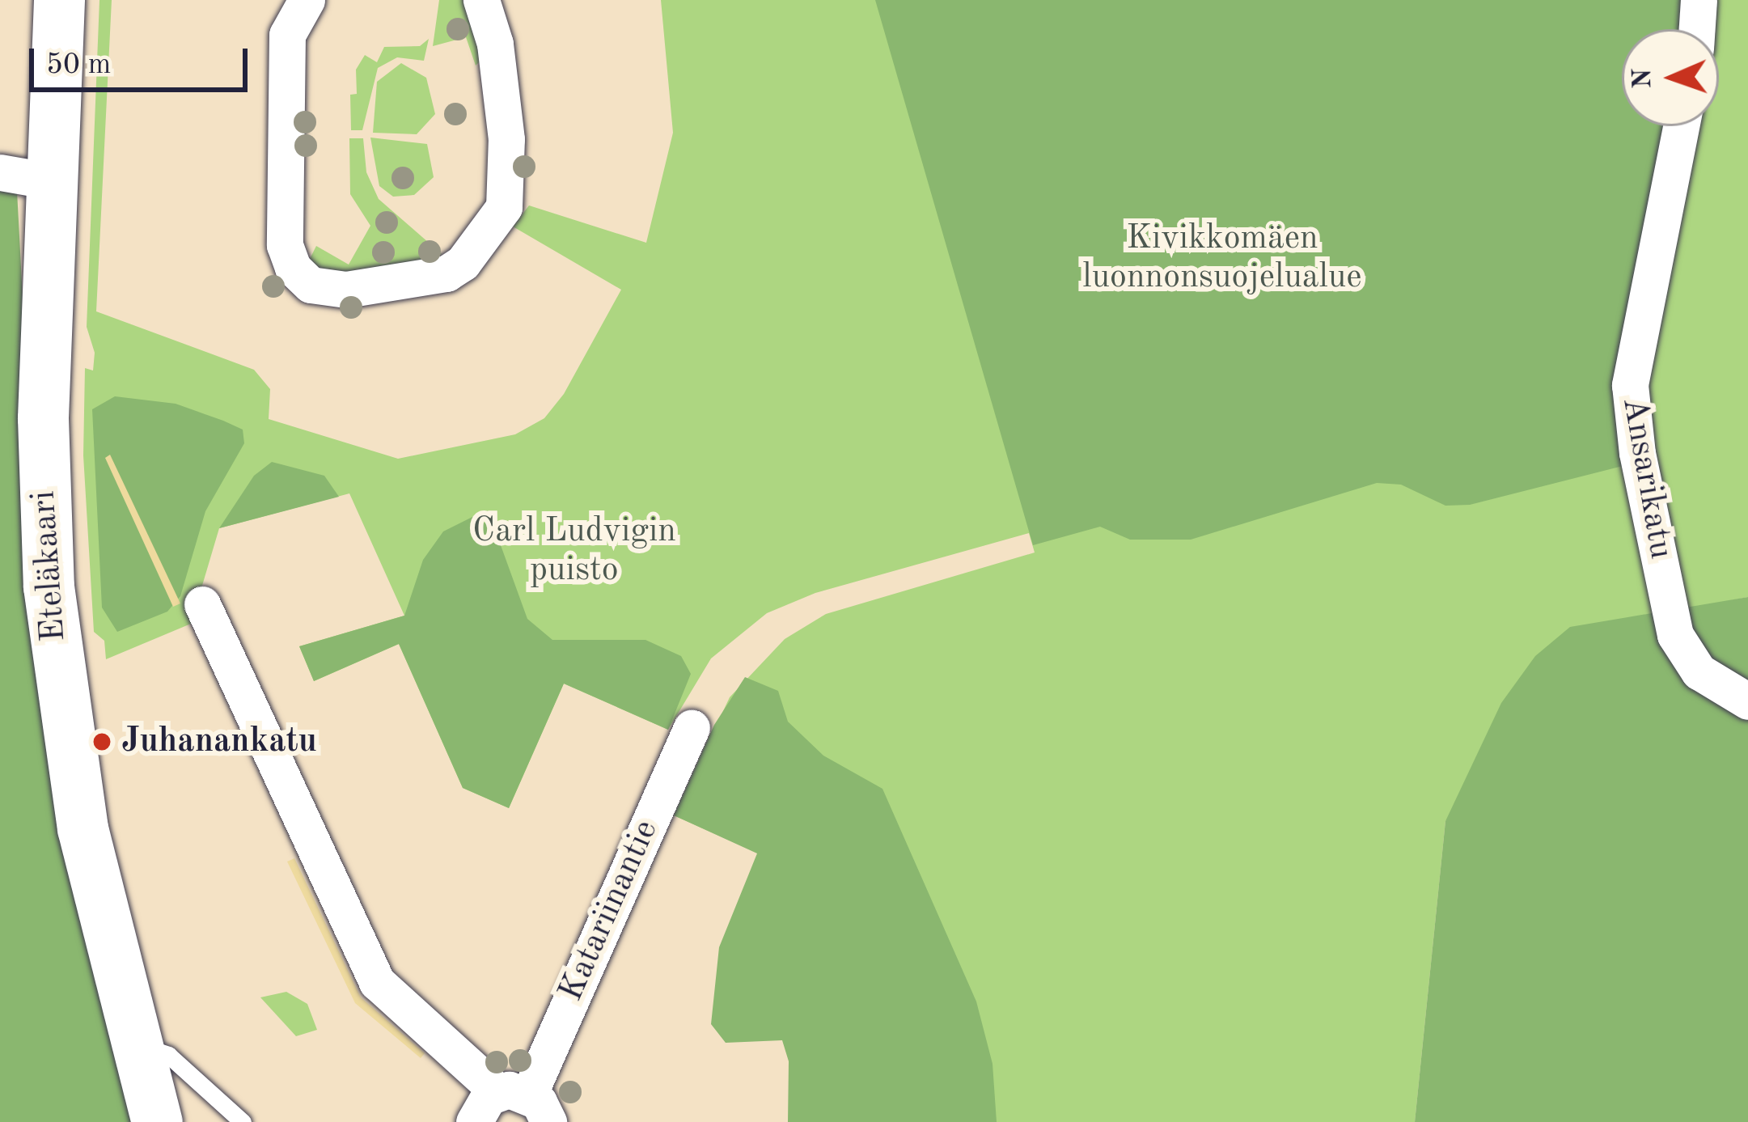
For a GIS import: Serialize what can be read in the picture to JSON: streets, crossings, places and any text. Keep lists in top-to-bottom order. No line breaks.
{"streets":{"main road":["Eteläkaari"],"street":["Ansarikatu","Katariinantie"]},"parks":["Kivikkomäen luonnonsuojelualue","Carl Ludvigin puisto"],"places":["Juhanankatu"],"scale_bar":"50 m","north":"left"}
